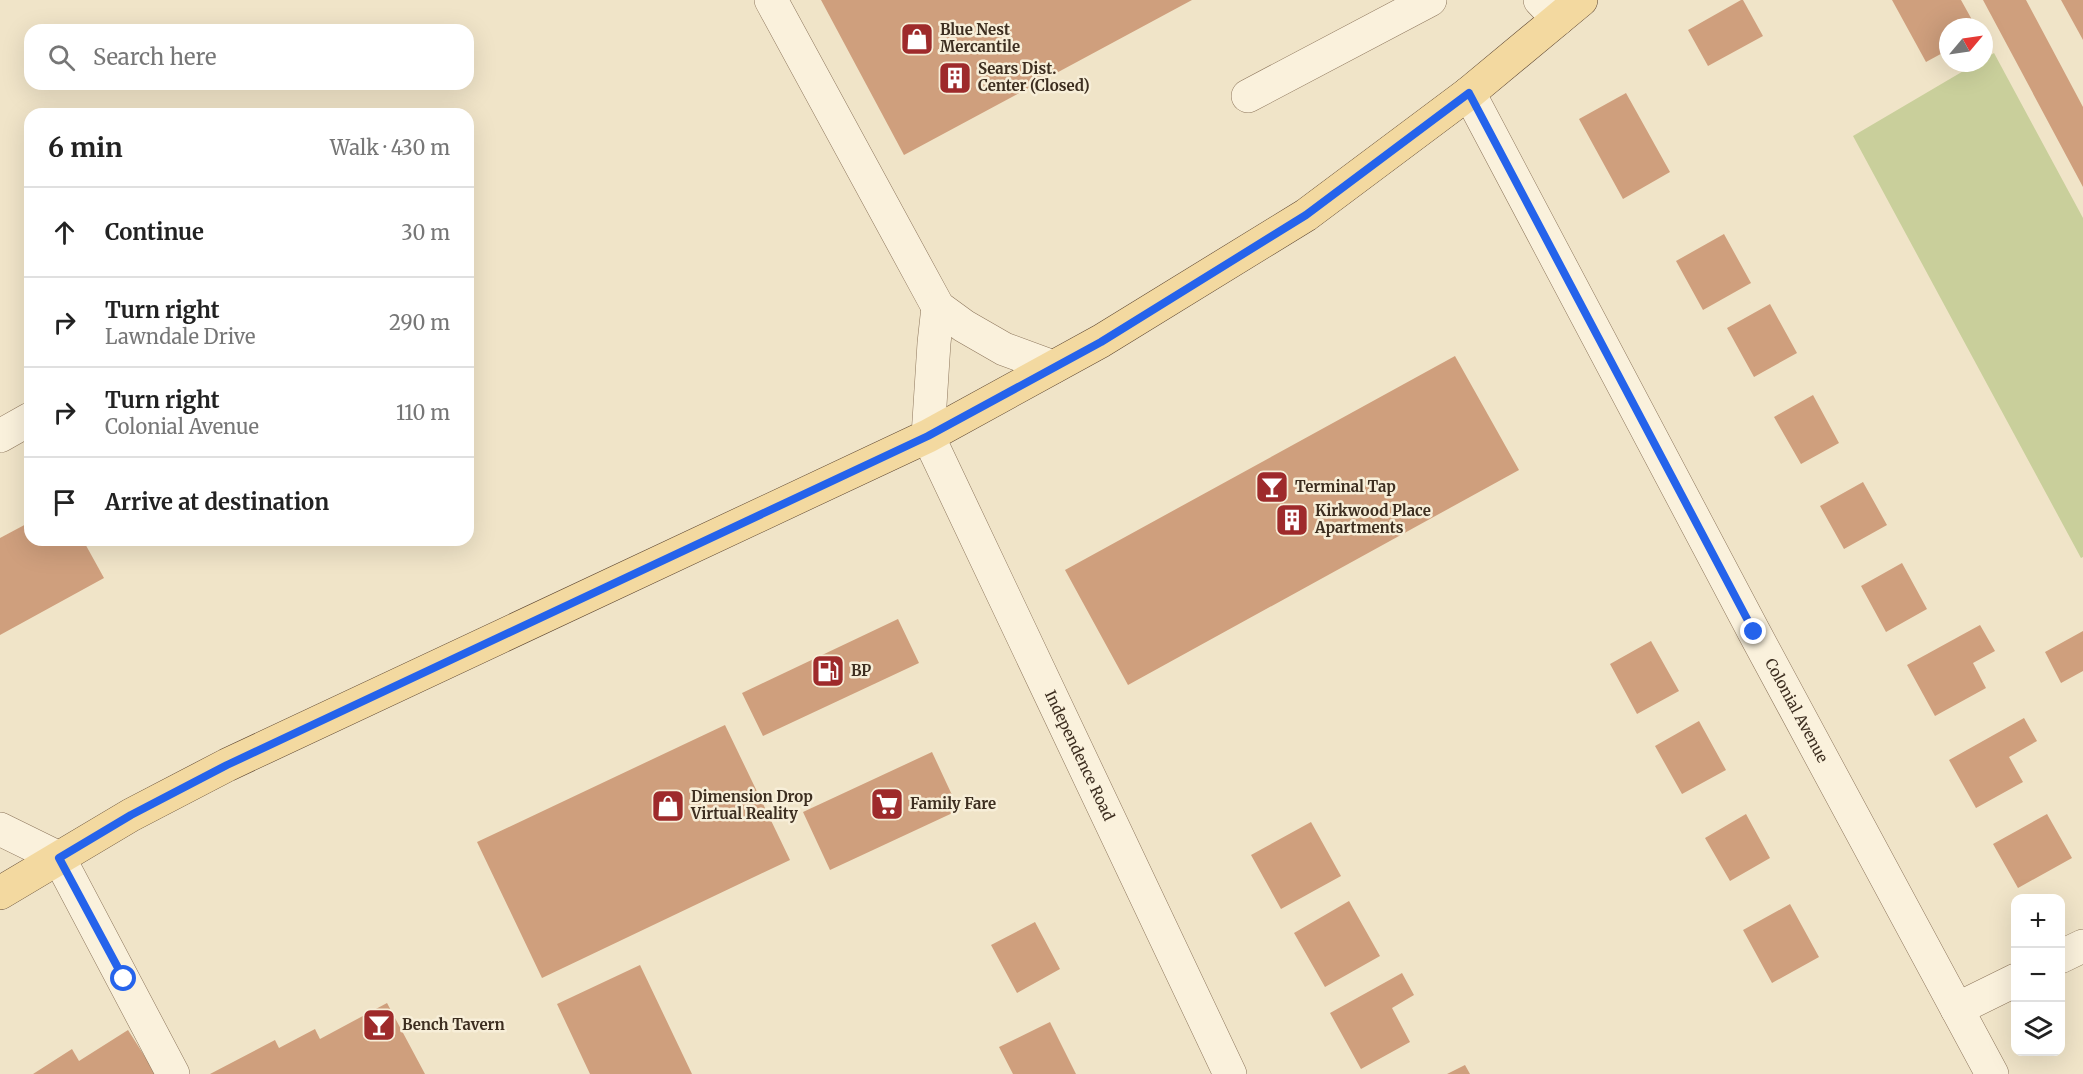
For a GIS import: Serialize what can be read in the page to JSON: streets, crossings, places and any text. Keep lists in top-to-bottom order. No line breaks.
{"streets":{"street":["Colonial Avenue","Independence Road"]},"places":{"shop":["Blue Nest Mercantile","Dimension Drop Virtual Reality"],"building":["Sears Dist. Center (Closed)","Kirkwood Place Apartments"],"bar":["Terminal Tap","Bench Tavern"],"fuel station":["BP"],"supermarket":["Family Fare"]},"north":"top right","page":{"search":"Search here","heading":["6 min","Walk · 430 m"],"list":[["Continue","30 m"],["Turn right","Lawndale Drive","290 m"],["Turn right","Colonial Avenue","110 m"],"Arrive at destination"],"map_buttons":["+","−"]}}
